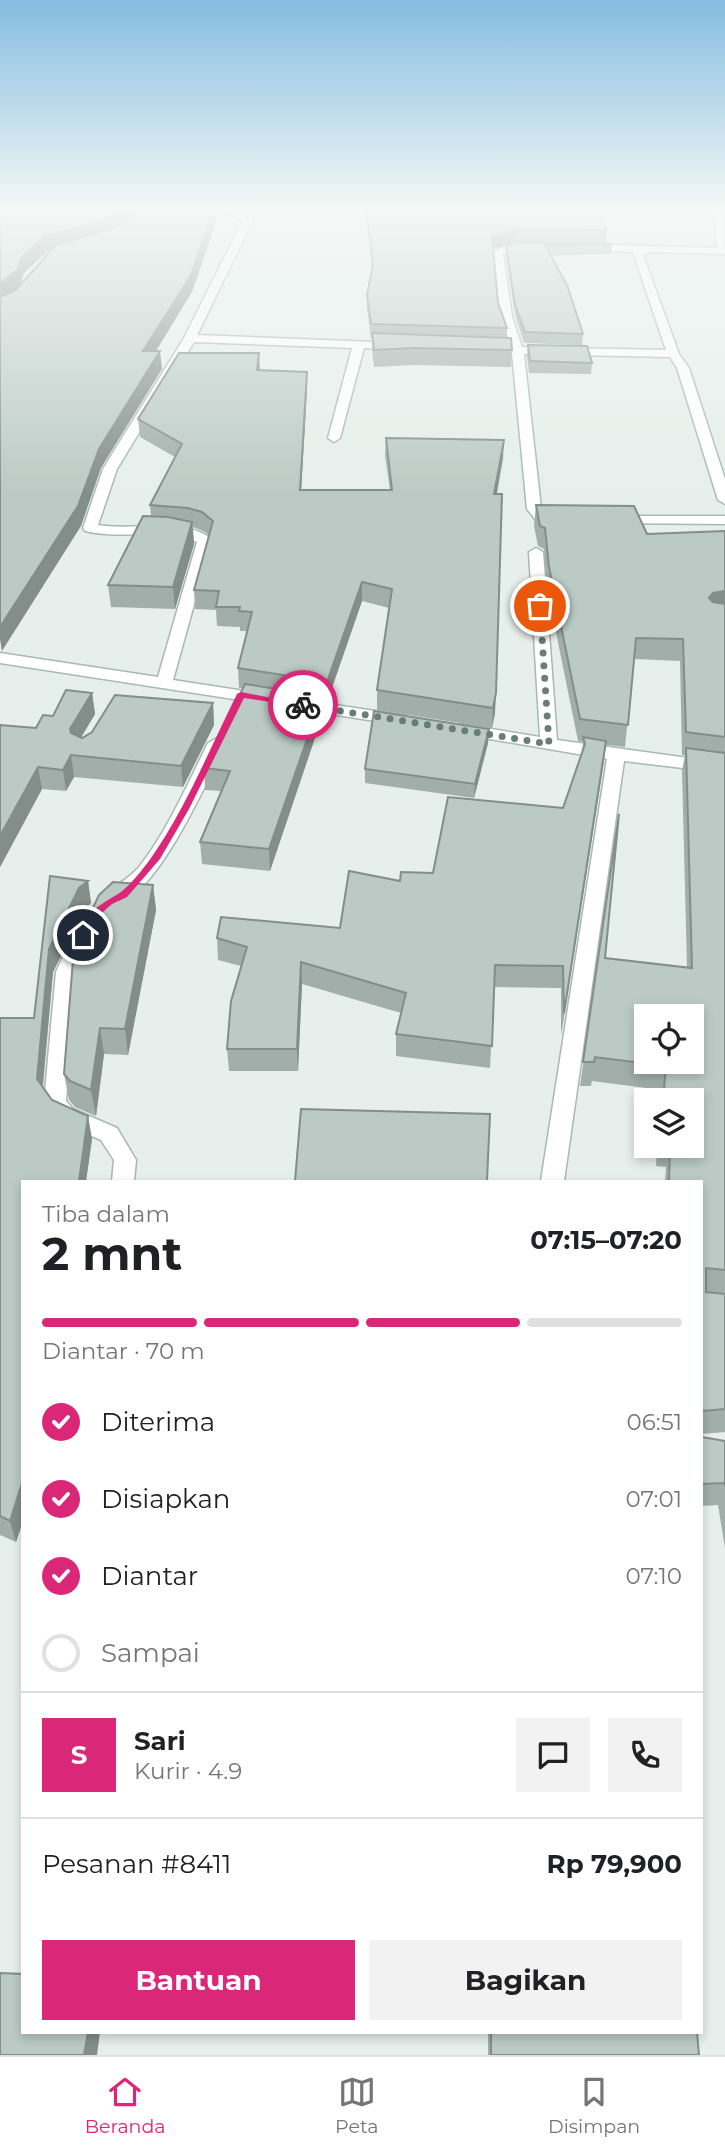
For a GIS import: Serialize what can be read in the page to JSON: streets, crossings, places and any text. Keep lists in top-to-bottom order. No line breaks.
{"page":{"heading":["2 mnt","Tiba dalam","07:15–07:20"],"panel":["Sari","Kurir · 4.9","Pesanan #8411","Rp 79,900"],"bar":"Diantar · 70 m","list":[["Diterima","06:51"],["Disiapkan","07:01"],["Diantar","07:10"],"Sampai"],"round":"S","buttons":["Bantuan","Bagikan"],"tabs":["Beranda","Peta","Disimpan"]}}
